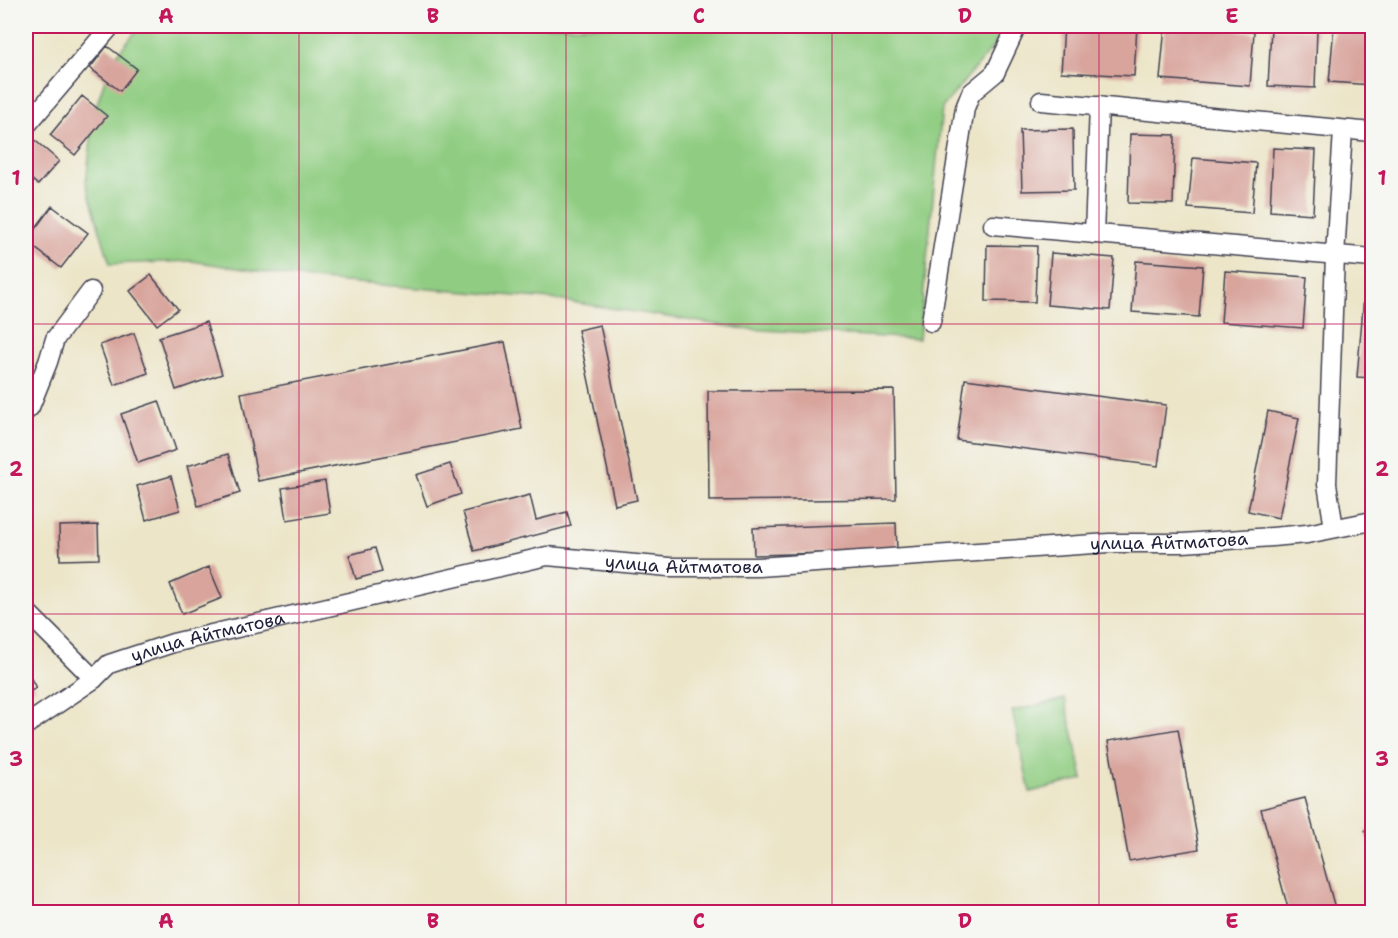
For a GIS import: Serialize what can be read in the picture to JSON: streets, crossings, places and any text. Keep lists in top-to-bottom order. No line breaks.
{"streets":{"street":["улица Айтматова"]},"grid":{"columns":["A","B","C","D","E"],"rows":["1","2","3"]}}
